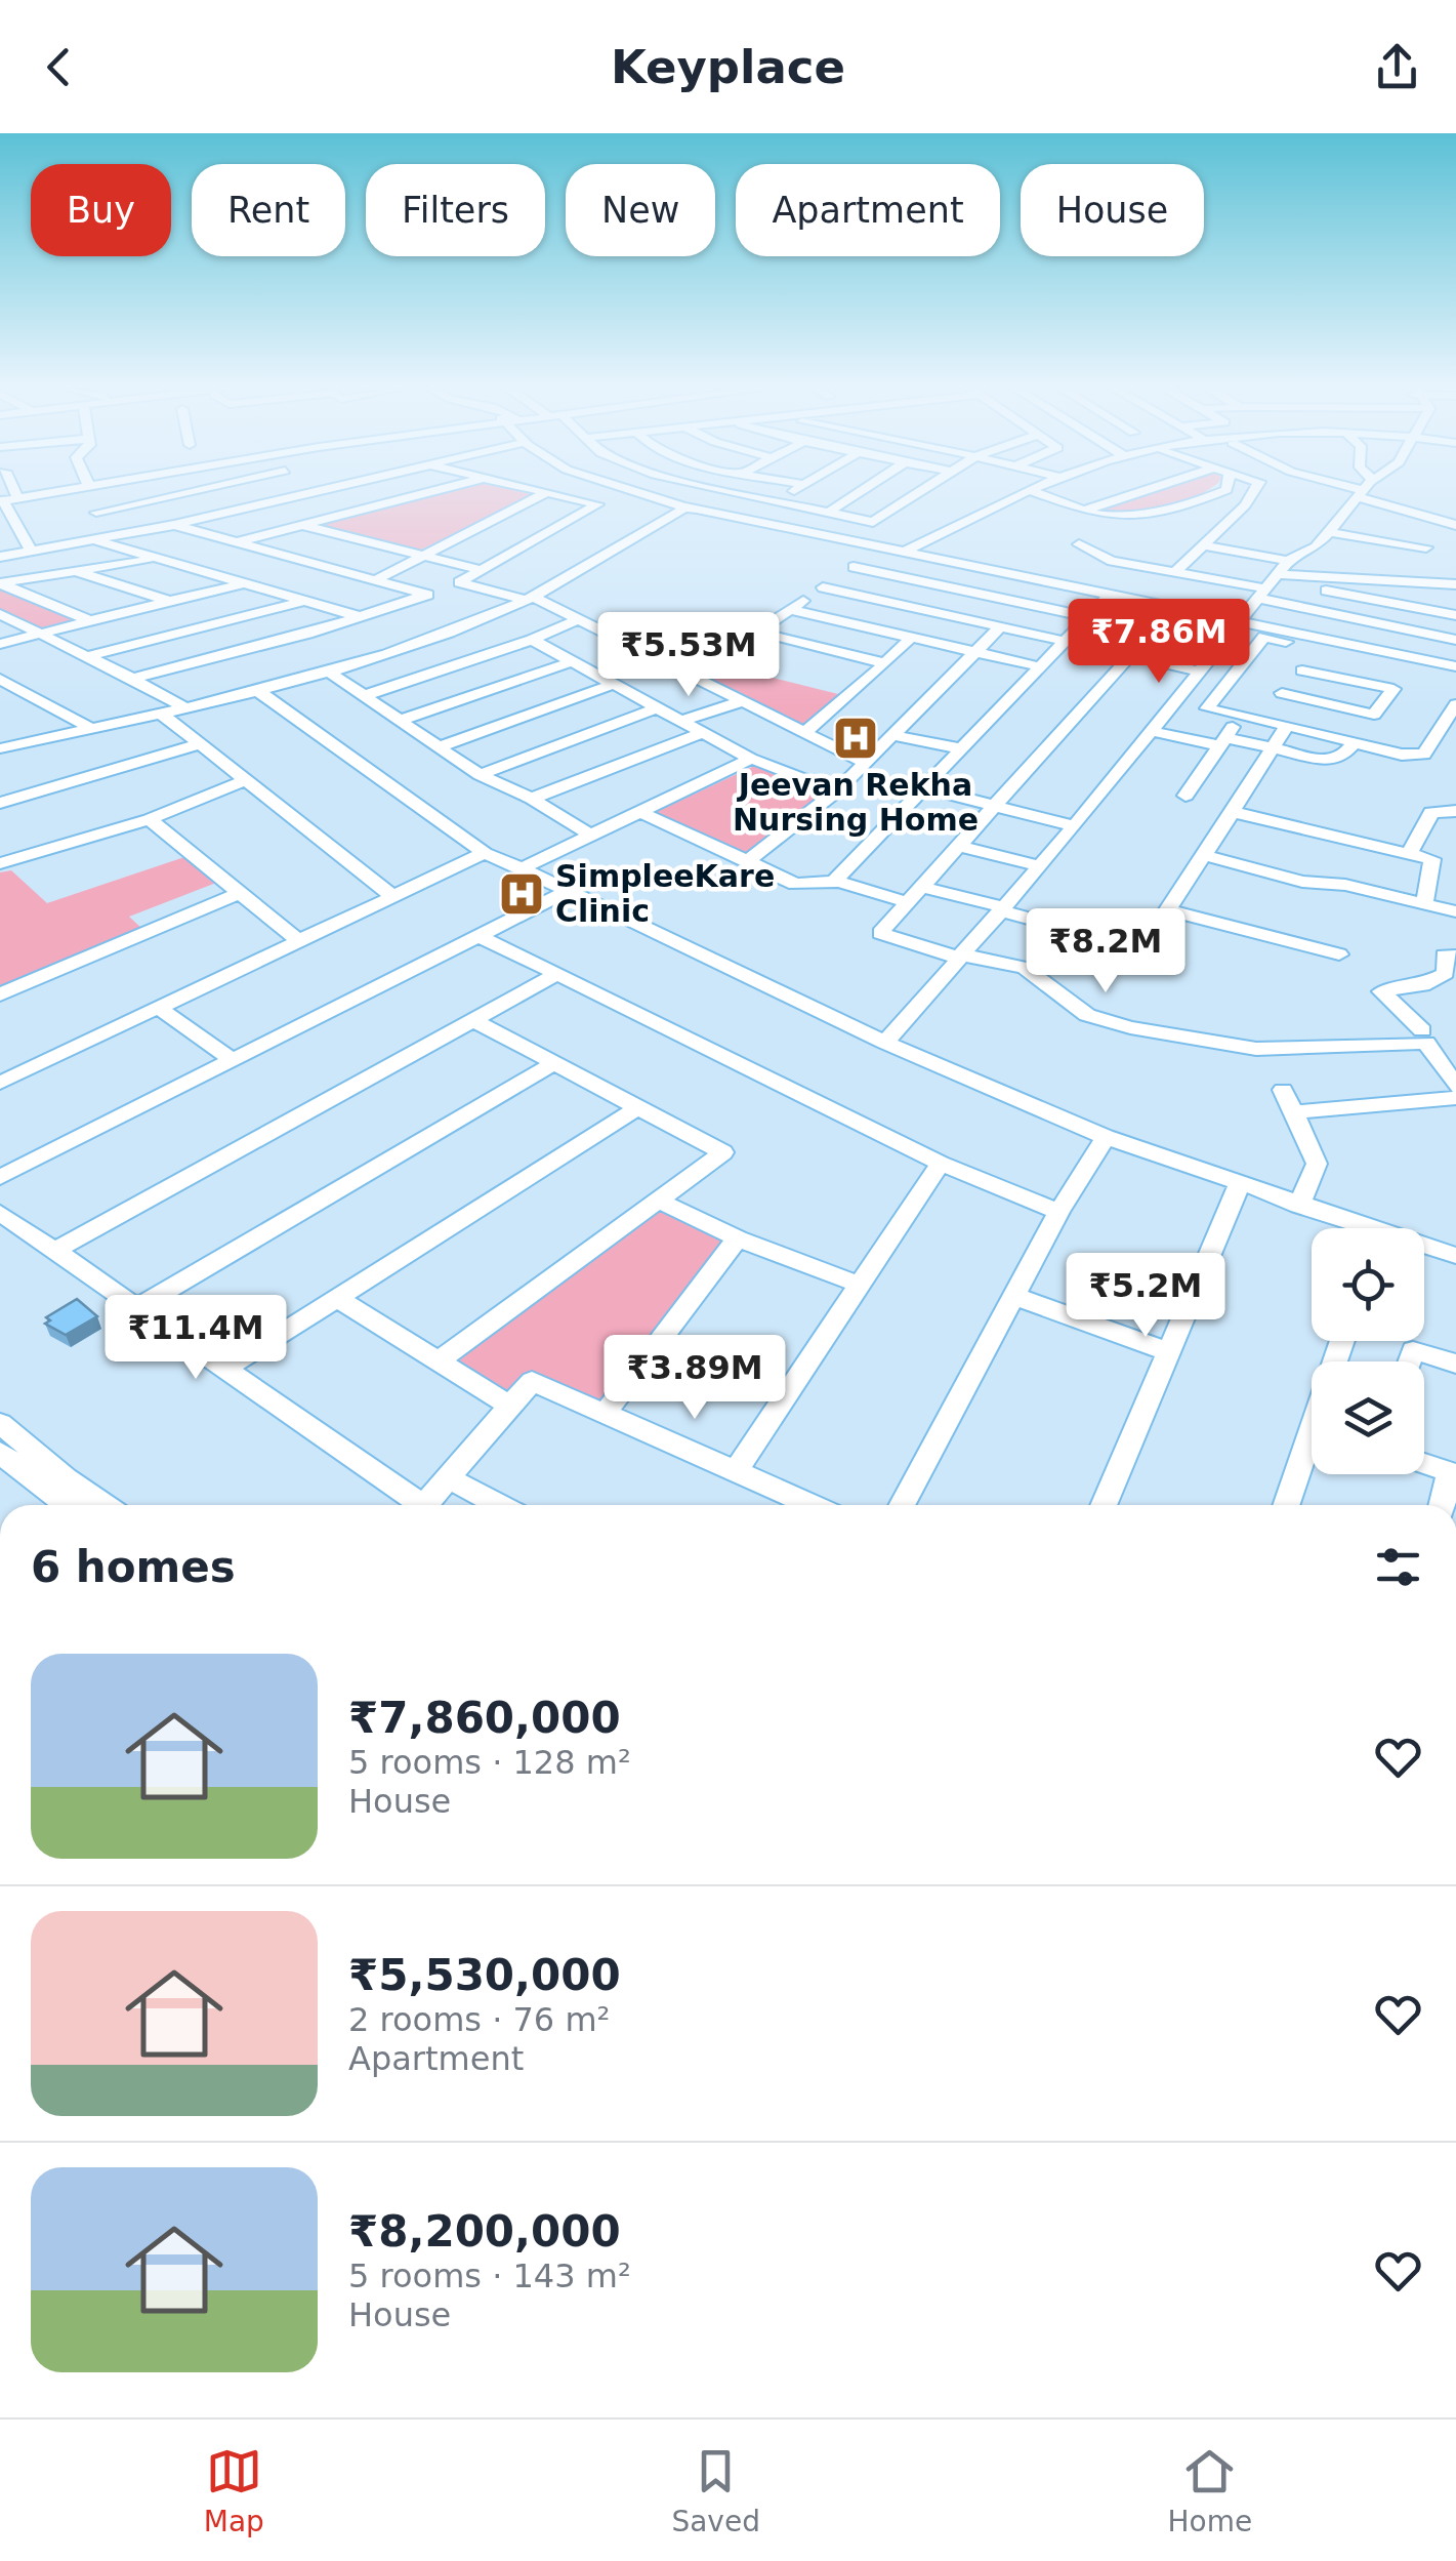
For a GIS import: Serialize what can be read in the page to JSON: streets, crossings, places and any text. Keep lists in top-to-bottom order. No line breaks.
{"places":{"hospital":["Jeevan Rekha Nursing Home","SimpleeKare Clinic"]},"page":{"header":"Keyplace","chip":["Buy","Rent","Filters","New","Apartment","House"],"price":["₹7.86M","₹5.53M","₹8.2M","₹5.2M","₹11.4M","₹3.89M"],"heading":"6 homes","list":[{"name":"₹7,860,000","note":"5 rooms · 128 m² · House"},{"name":"₹5,530,000","note":"2 rooms · 76 m² · Apartment"},{"name":"₹8,200,000","note":"5 rooms · 143 m² · House"}],"tabs":["Map","Saved","Home"]}}
